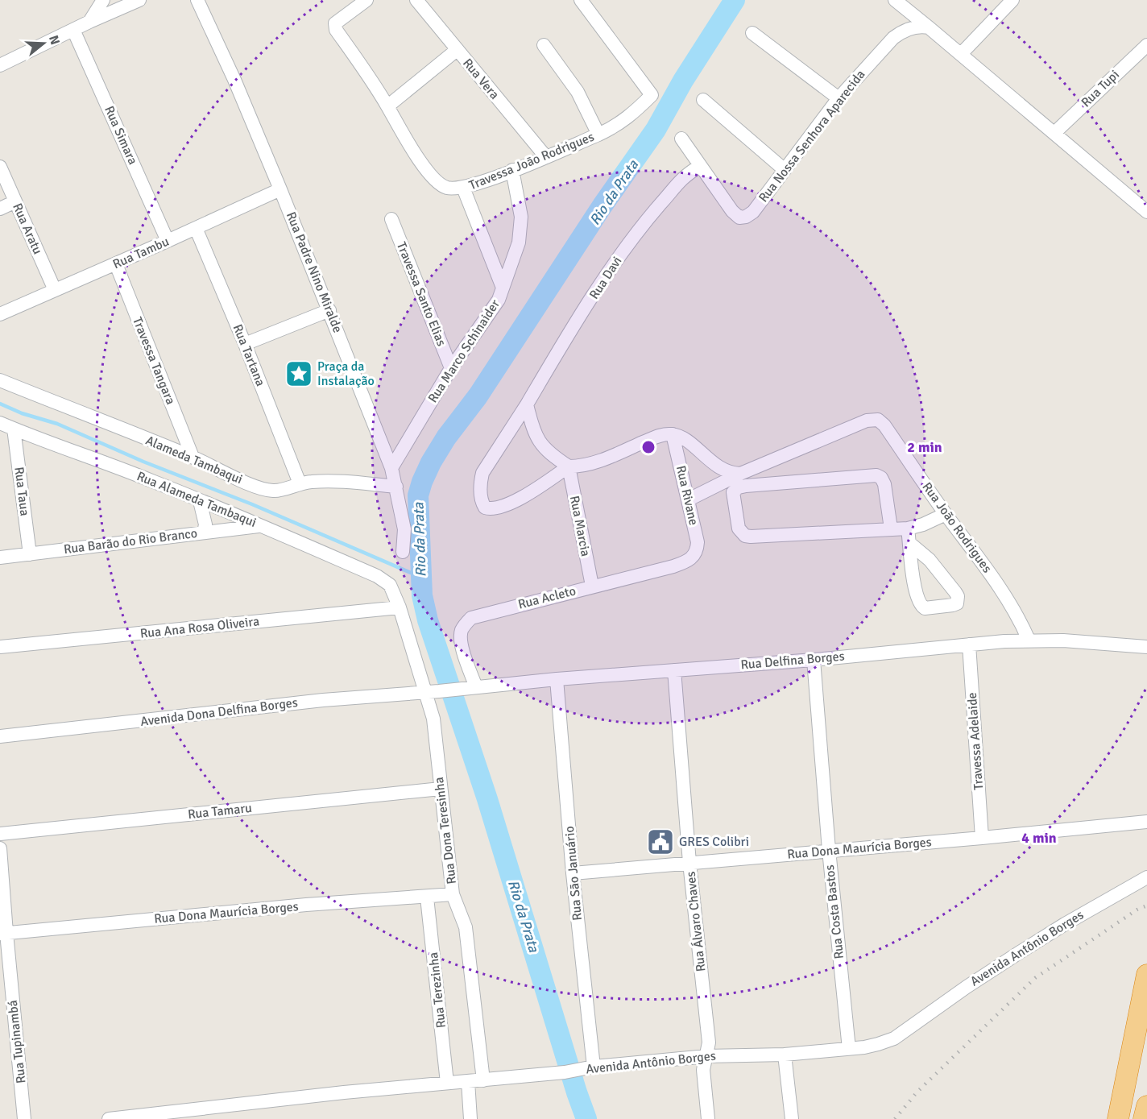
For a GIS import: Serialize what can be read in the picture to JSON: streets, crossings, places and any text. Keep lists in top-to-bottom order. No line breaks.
{"streets":{"street":["Rua Vera","Rua Tupi","Rua Simara","Rua Nossa Senhora Aparecida","Travessa Joāo Rodrigues","Rua Aratu","Rua Tambu","Rua Padre Nino Miralde","Rua Davi","Travessa Santo Elias","Rua Marco Schinaider","Rua Tartana","Travessa Tangara","Alameda Tambaqui","Rua Taua","Rua Rivane","Rua Alameda Tambaqui","Rua Marcia","Rua João Rodrigues","Rua Barão do Rio Branco","Rua Acleto","Rua Ana Rosa Oliveira","Rua Delfina Borges","Avenida Dona Delfina Borges","Travessa Adelaide","Rua Tamaru","Rua Dona Teresinha","Rua Dona Maurícia Borges","Rua Sāo Januário","Rua Costa Bastos","Rua Álvaro Chaves","Avenida Antônio Borges","Rua Terezinha","Rua Tupinambá"]},"crossings":[["Rua Vera","Travessa Joāo Rodrigues"],["Rua Simara","Rua Tambu"],["Rua Nossa Senhora Aparecida","Rua Davi"],["Travessa Joāo Rodrigues","Rua Marco Schinaider"],["Rua Aratu","Rua Tambu"],["Rua Tambu","Rua Padre Nino Miralde"],["Rua Tambu","Rua Tartana"],["Rua Tambu","Travessa Tangara"],["Rua Padre Nino Miralde","Rua Marco Schinaider"],["Rua Padre Nino Miralde","Alameda Tambaqui"],["Rua Davi","Rua Rivane"],["Rua Davi","Rua Marcia"],["Travessa Santo Elias","Rua Marco Schinaider"],["Rua Tartana","Alameda Tambaqui"],["Travessa Tangara","Alameda Tambaqui"],["Rua Taua","Rua Alameda Tambaqui"],["Rua Taua","Rua Barão do Rio Branco"],["Rua Rivane","Rua Acleto"],["Rua Alameda Tambaqui","Rua Barão do Rio Branco"],["Rua Alameda Tambaqui","Rua Dona Teresinha"],["Rua Marcia","Rua Acleto"],["Rua João Rodrigues","Rua Delfina Borges"],["Rua Acleto","Rua Delfina Borges"],["Rua Ana Rosa Oliveira","Rua Dona Teresinha"],["Rua Delfina Borges","Avenida Dona Delfina Borges"],["Rua Delfina Borges","Travessa Adelaide"],["Rua Delfina Borges","Rua Sāo Januário"],["Rua Delfina Borges","Rua Costa Bastos"],["Rua Delfina Borges","Rua Álvaro Chaves"],["Avenida Dona Delfina Borges","Rua Dona Teresinha"],["Travessa Adelaide","Rua Dona Maurícia Borges"],["Rua Tamaru","Rua Dona Teresinha"],["Rua Dona Teresinha","Rua Dona Maurícia Borges"],["Rua Dona Teresinha","Avenida Antônio Borges"],["Rua Dona Maurícia Borges","Rua Sāo Januário"],["Rua Dona Maurícia Borges","Rua Costa Bastos"],["Rua Dona Maurícia Borges","Rua Álvaro Chaves"],["Rua Dona Maurícia Borges","Rua Terezinha"],["Rua Dona Maurícia Borges","Rua Tupinambá"],["Rua Sāo Januário","Avenida Antônio Borges"],["Rua Costa Bastos","Avenida Antônio Borges"],["Rua Álvaro Chaves","Avenida Antônio Borges"],["Avenida Antônio Borges","Rua Terezinha"]],"water":["Rio da Prata"],"places":{"place":["Praça da Instalação"],"public building":["GRES Colibri"]},"north":"right","rings":["2 min","4 min"]}
